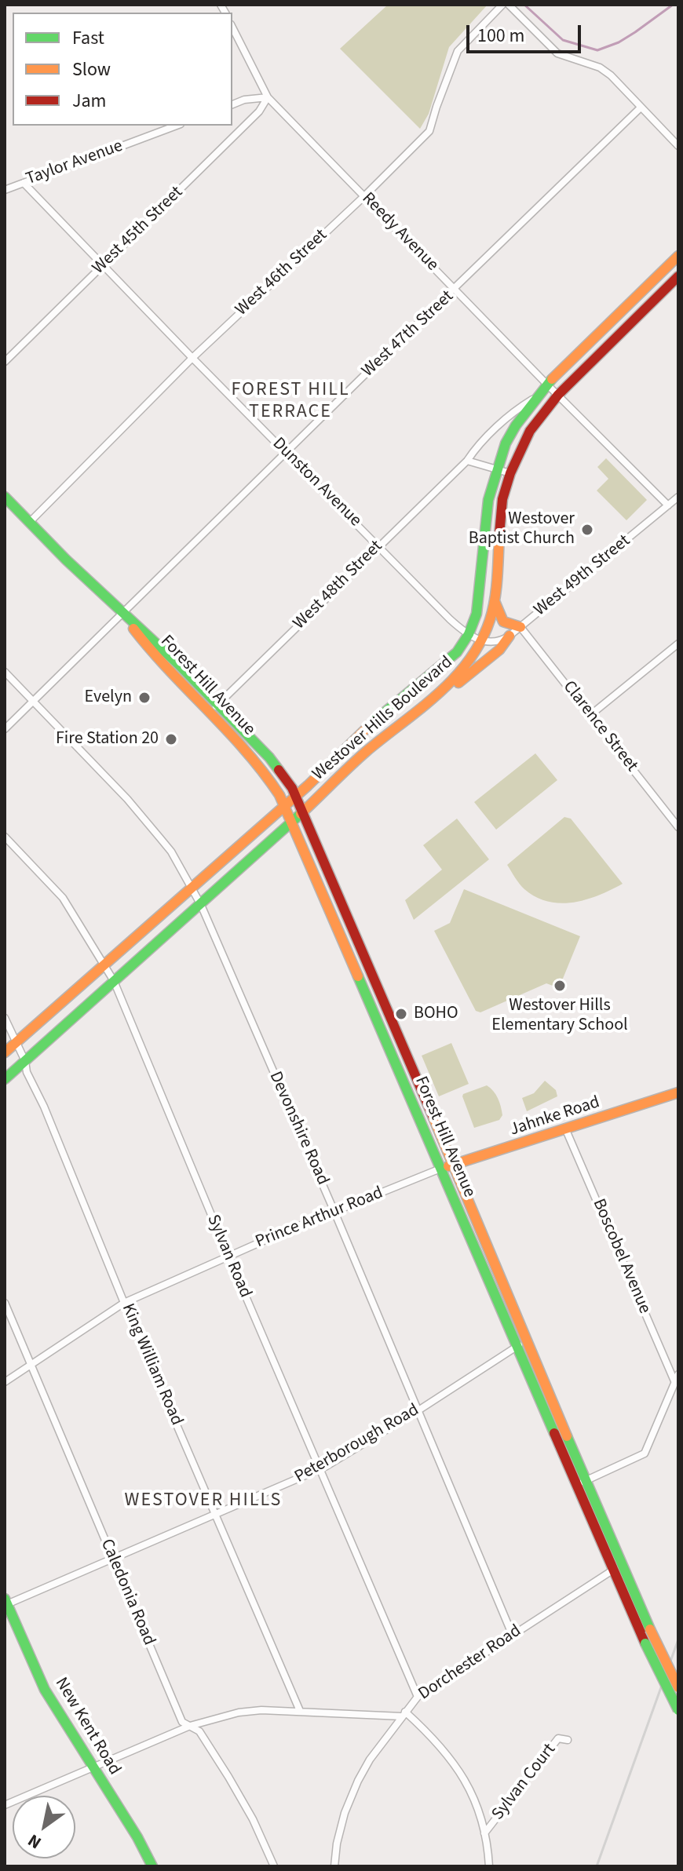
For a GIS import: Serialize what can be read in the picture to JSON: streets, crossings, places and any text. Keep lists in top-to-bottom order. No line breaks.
{"streets":{"main road":["Forest Hill Avenue","Westover Hills Boulevard","Jahnke Road","New Kent Road"],"street":["Taylor Avenue","West 45th Street","Reedy Avenue","West 46th Street","West 47th Street","Dunston Avenue","West 49th Street","West 48th Street","Clarence Street","Devonshire Road","Prince Arthur Road","Sylvan Road","Boscobel Avenue","King William Road","Peterborough Road","Caledonia Road","Dorchester Road","Sylvan Court"]},"crossings":[["Taylor Avenue","Dunston Avenue"],["West 45th Street","Reedy Avenue"],["West 45th Street","Dunston Avenue"],["Reedy Avenue","West 46th Street"],["Reedy Avenue","West 47th Street"],["Reedy Avenue","West 49th Street"],["Reedy Avenue","Westover Hills Boulevard"],["West 46th Street","Dunston Avenue"],["West 46th Street","Forest Hill Avenue"],["West 47th Street","Dunston Avenue"],["West 47th Street","Forest Hill Avenue"],["West 47th Street","Devonshire Road"],["Dunston Avenue","West 49th Street"],["Dunston Avenue","West 48th Street"],["Dunston Avenue","Westover Hills Boulevard"],["West 49th Street","Westover Hills Boulevard"],["West 49th Street","Clarence Street"],["West 48th Street","Forest Hill Avenue"],["West 48th Street","Westover Hills Boulevard"],["Forest Hill Avenue","Westover Hills Boulevard"],["Forest Hill Avenue","Jahnke Road"],["Forest Hill Avenue","Prince Arthur Road"],["Forest Hill Avenue","Peterborough Road"],["Forest Hill Avenue","Dorchester Road"],["Westover Hills Boulevard","Devonshire Road"],["Westover Hills Boulevard","Sylvan Road"],["Westover Hills Boulevard","King William Road"],["Jahnke Road","Prince Arthur Road"],["Jahnke Road","Boscobel Avenue"],["Devonshire Road","Prince Arthur Road"],["Devonshire Road","Peterborough Road"],["Devonshire Road","Dorchester Road"],["Prince Arthur Road","Sylvan Road"],["Prince Arthur Road","King William Road"],["Prince Arthur Road","Caledonia Road"],["Sylvan Road","Peterborough Road"],["Sylvan Road","Dorchester Road"],["King William Road","Peterborough Road"],["Peterborough Road","Caledonia Road"],["Peterborough Road","New Kent Road"]],"districts":["FOREST HILL TERRACE","WESTOVER HILLS"],"places":["Westover Baptist Church","Evelyn","Fire Station 20","Westover Hills Elementary School","BOHO"],"legend":["Fast","Slow","Jam"],"scale_bar":"100 m","north":"bottom left"}
